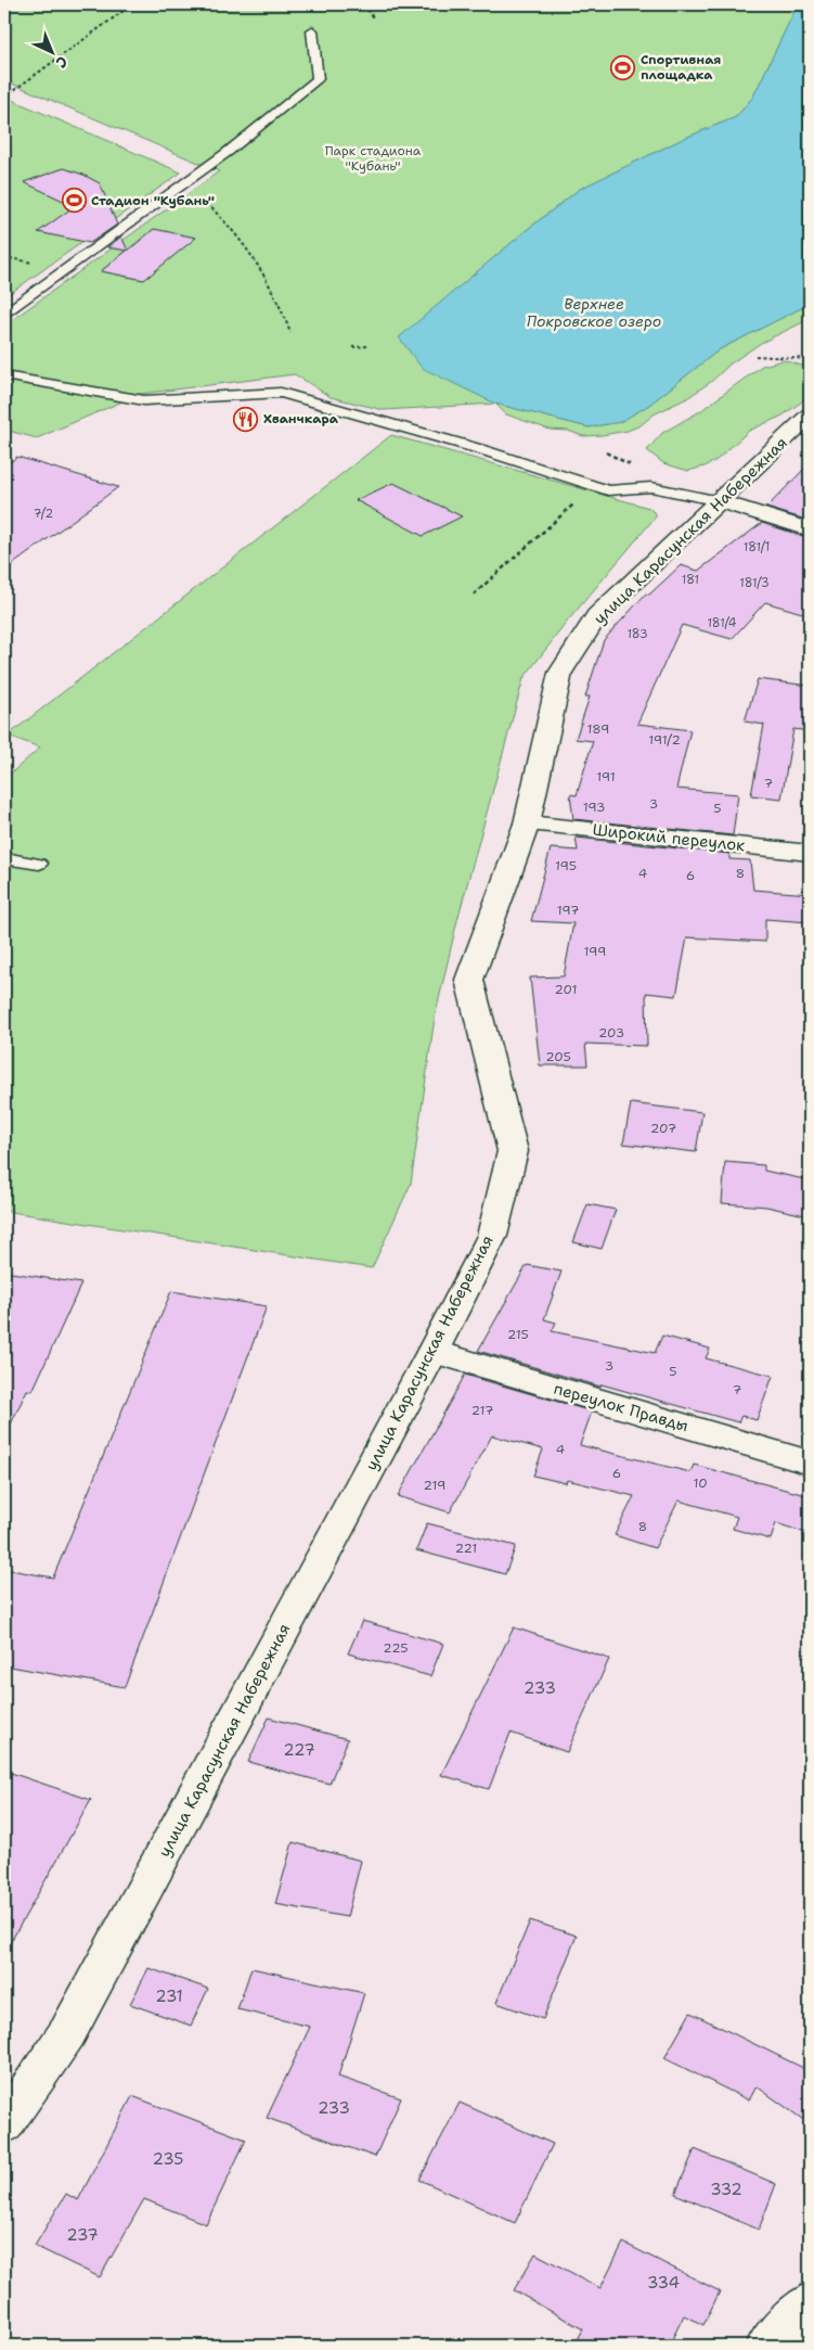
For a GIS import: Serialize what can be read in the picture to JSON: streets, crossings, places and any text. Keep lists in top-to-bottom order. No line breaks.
{"streets":{"street":["улица Карасунская Набережная","Широкий переулок","переулок Правды"]},"crossings":[["улица Карасунская Набережная","Широкий переулок"],["улица Карасунская Набережная","переулок Правды"]],"water":["Верхнее Покровское озеро"],"parks":["Парк стадиона \"Кубань\""],"places":{"sports":["Спортивная площадка","Стадион \"Кубань\""],"restaurant":["Хванчкара"]},"house_numbers":["7/2","181/1","181","181/3","181/4","183","189","191/2","191","7","3","193","5","195","4","8","6","197","199","201","203","205","207","215","3","5","7","217","4","6","10","219","8","221","225","233","227","231","233","235","332","237","334"],"north":"bottom right"}
